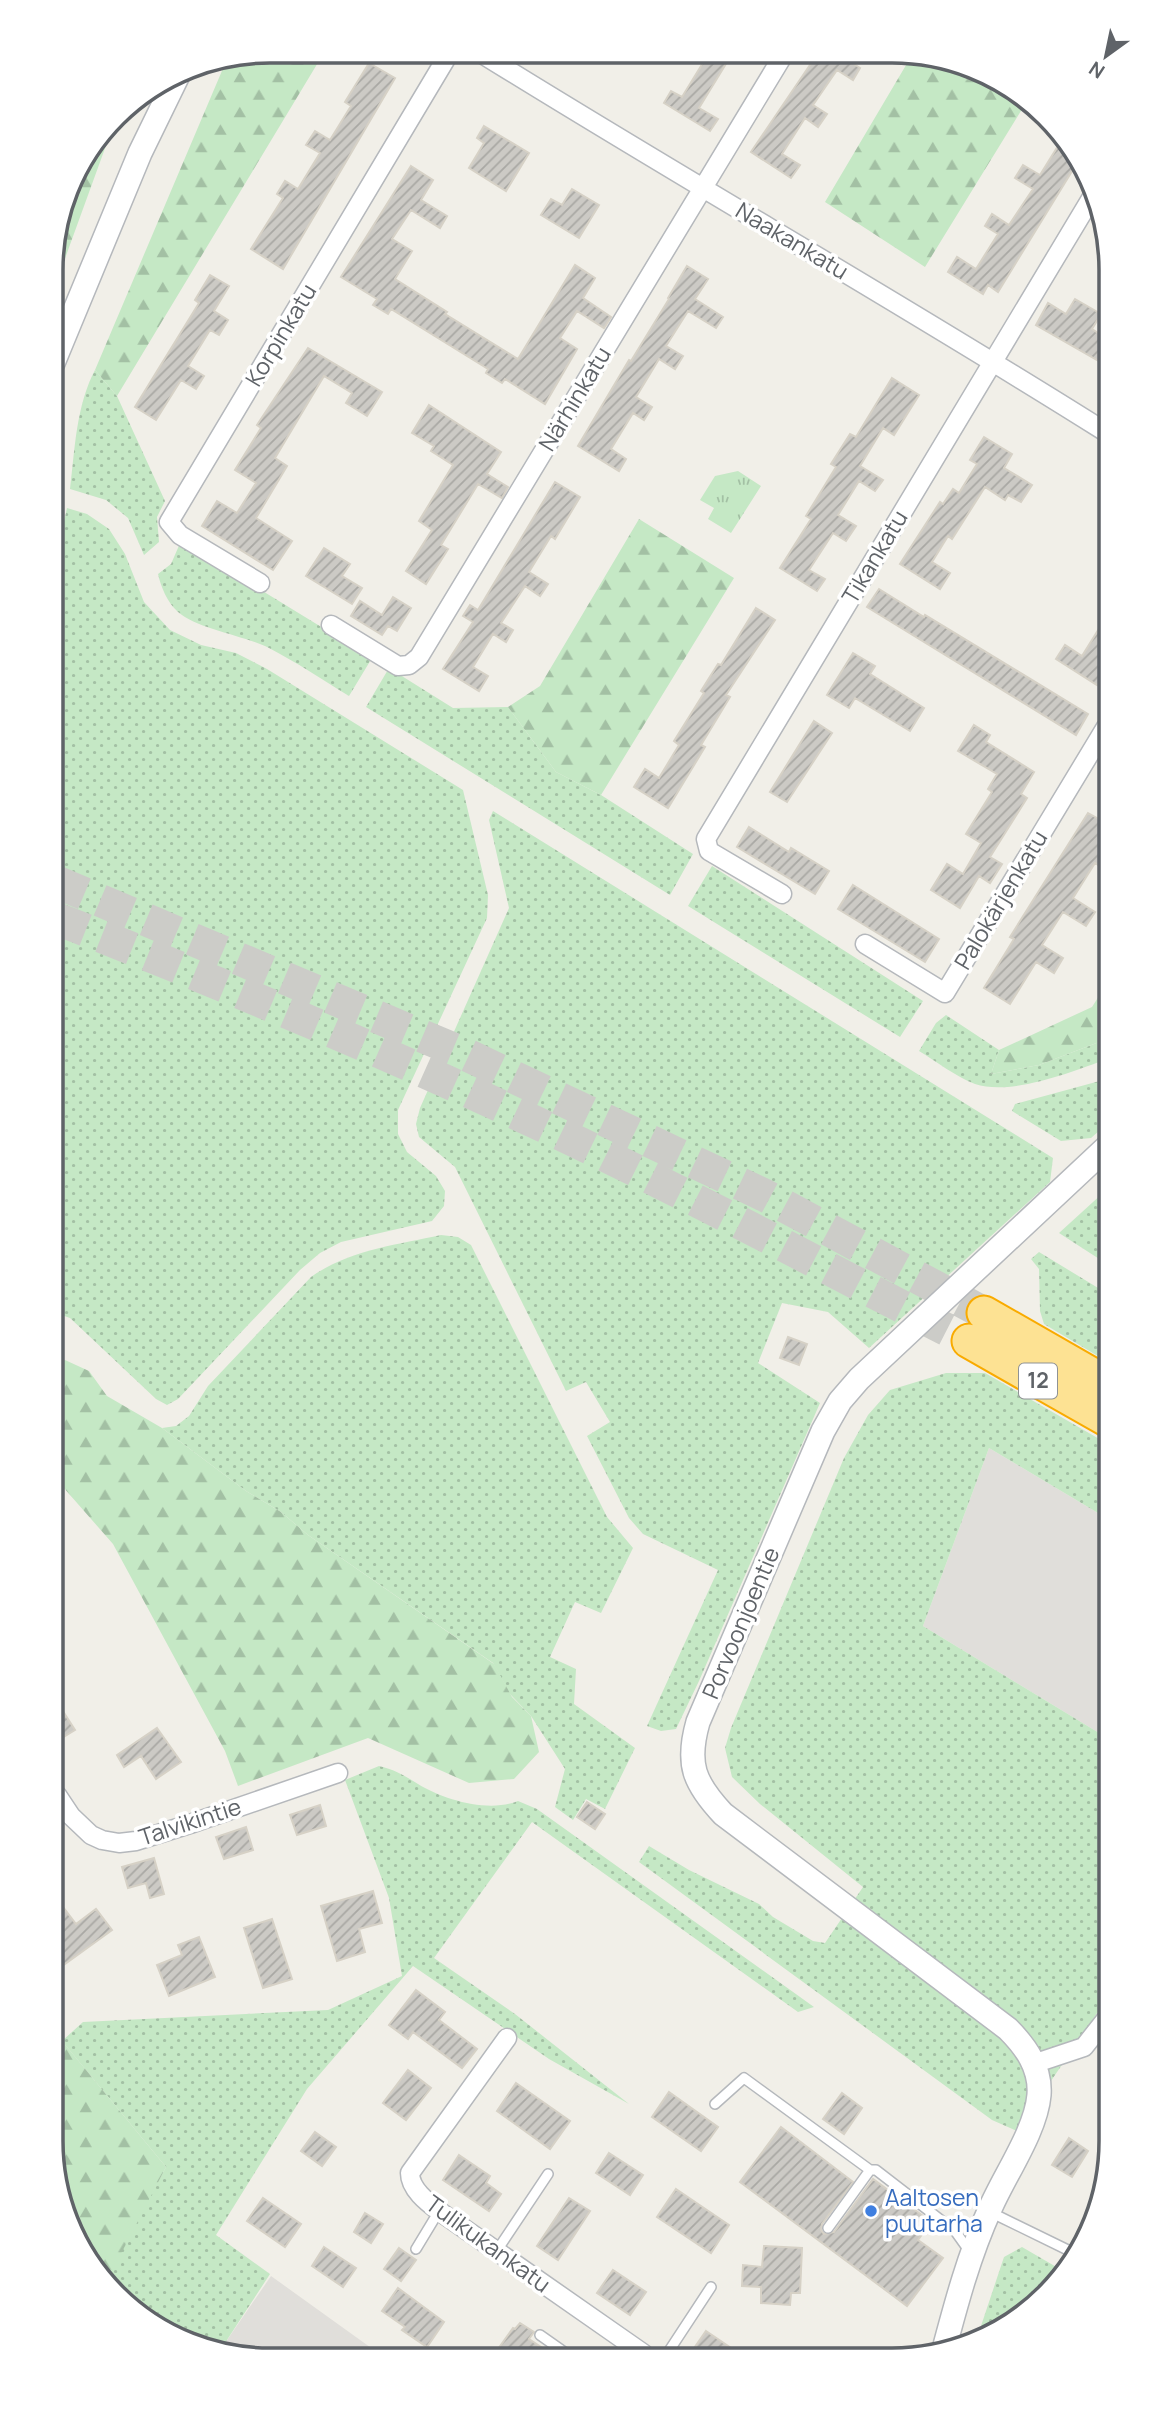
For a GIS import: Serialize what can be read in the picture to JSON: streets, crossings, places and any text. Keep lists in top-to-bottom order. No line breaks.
{"streets":{"highway":["12"],"street":["Naakankatu","Korpinkatu","Närhinkatu","Tikankatu","Palokärjenkatu","Porvoonjoentie","Talvikintie","Tulikukankatu"]},"crossings":[["Naakankatu","Närhinkatu"],["Naakankatu","Tikankatu"]],"places":["Aaltosen puutarha"],"north":"bottom left"}
